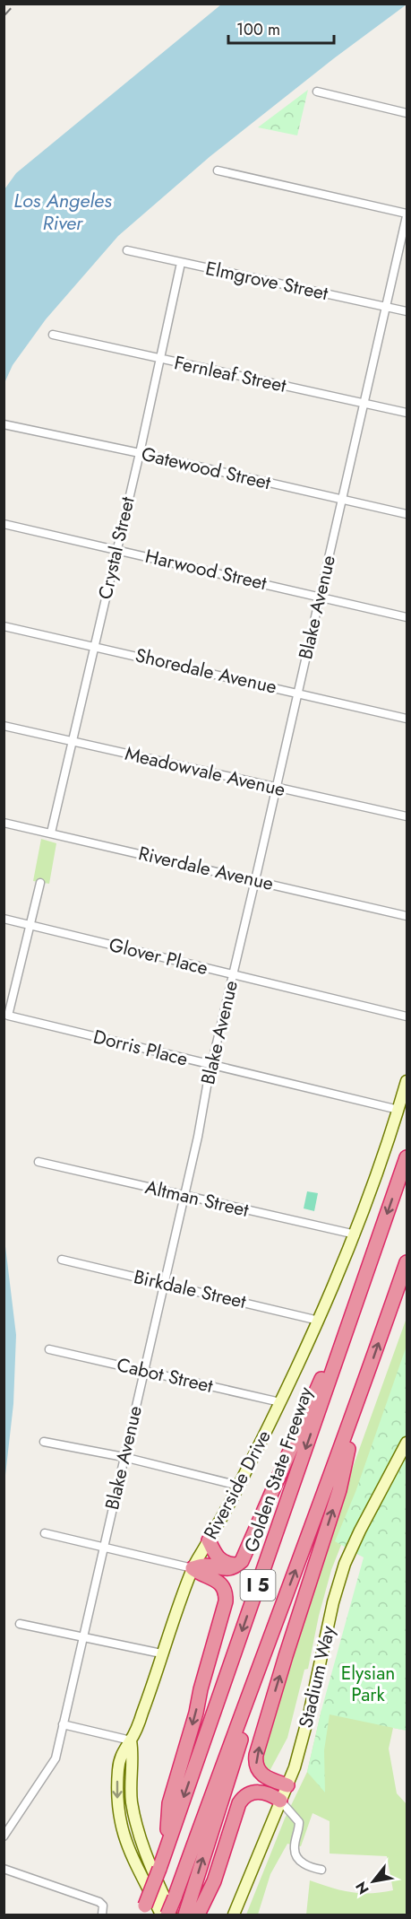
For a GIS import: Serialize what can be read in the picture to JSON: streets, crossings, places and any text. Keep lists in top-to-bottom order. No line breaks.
{"streets":{"highway":["Golden State Freeway","I 5"],"main road":["Riverside Drive","Stadium Way"],"street":["Elmgrove Street","Fernleaf Street","Gatewood Street","Crystal Street","Harwood Street","Blake Avenue","Shoredale Avenue","Meadowvale Avenue","Riverdale Avenue","Glover Place","Dorris Place","Altman Street","Birkdale Street","Cabot Street"]},"crossings":[["Elmgrove Street","Crystal Street"],["Elmgrove Street","Blake Avenue"],["Fernleaf Street","Crystal Street"],["Fernleaf Street","Blake Avenue"],["Gatewood Street","Crystal Street"],["Gatewood Street","Blake Avenue"],["Crystal Street","Harwood Street"],["Crystal Street","Shoredale Avenue"],["Crystal Street","Meadowvale Avenue"],["Crystal Street","Riverdale Avenue"],["Harwood Street","Blake Avenue"],["Blake Avenue","Shoredale Avenue"],["Blake Avenue","Meadowvale Avenue"],["Blake Avenue","Riverdale Avenue"],["Blake Avenue","Glover Place"],["Blake Avenue","Dorris Place"],["Blake Avenue","Altman Street"],["Blake Avenue","Birkdale Street"],["Blake Avenue","Cabot Street"],["Glover Place","Dorris Place"],["Dorris Place","Riverside Drive"],["Altman Street","Riverside Drive"],["Birkdale Street","Riverside Drive"],["Cabot Street","Riverside Drive"]],"water":["Los Angeles River"],"parks":["Elysian Park"],"scale_bar":"100 m","north":"bottom left"}
